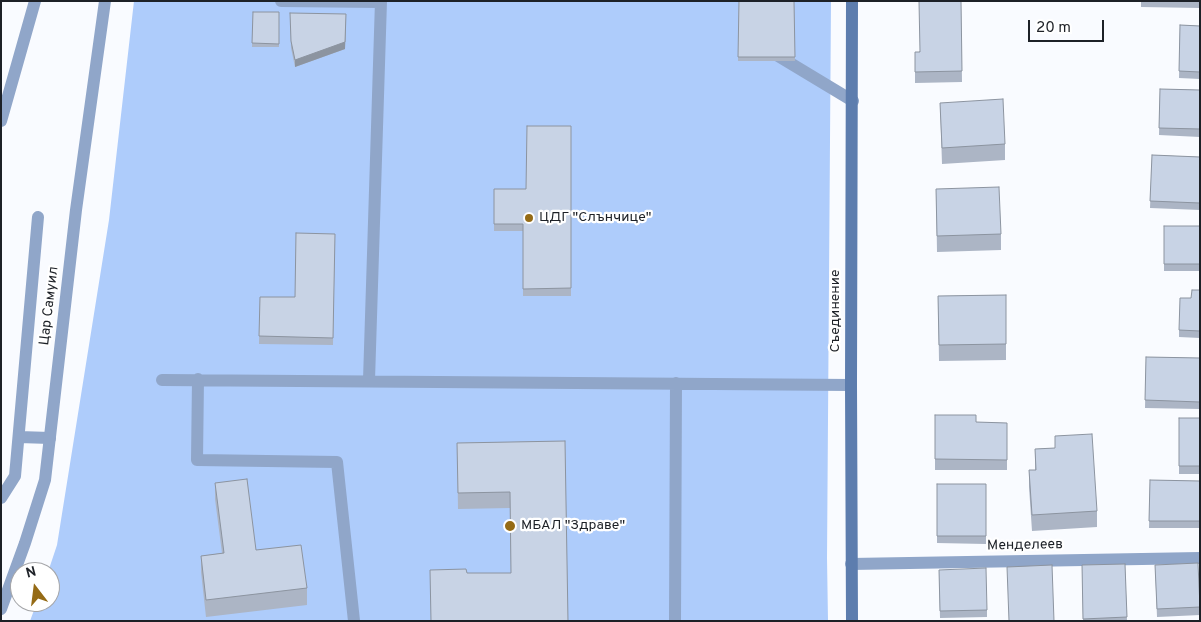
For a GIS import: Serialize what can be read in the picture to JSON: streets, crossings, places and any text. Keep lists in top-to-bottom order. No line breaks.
{"streets":{"street":["Цар Самуил","Съединение","Менделеев"]},"crossings":[["Съединение","Менделеев"]],"places":["ЦДГ \"Слънчице\"","МБАЛ \"Здраве\""],"scale_bar":"20 m","north":"top"}
